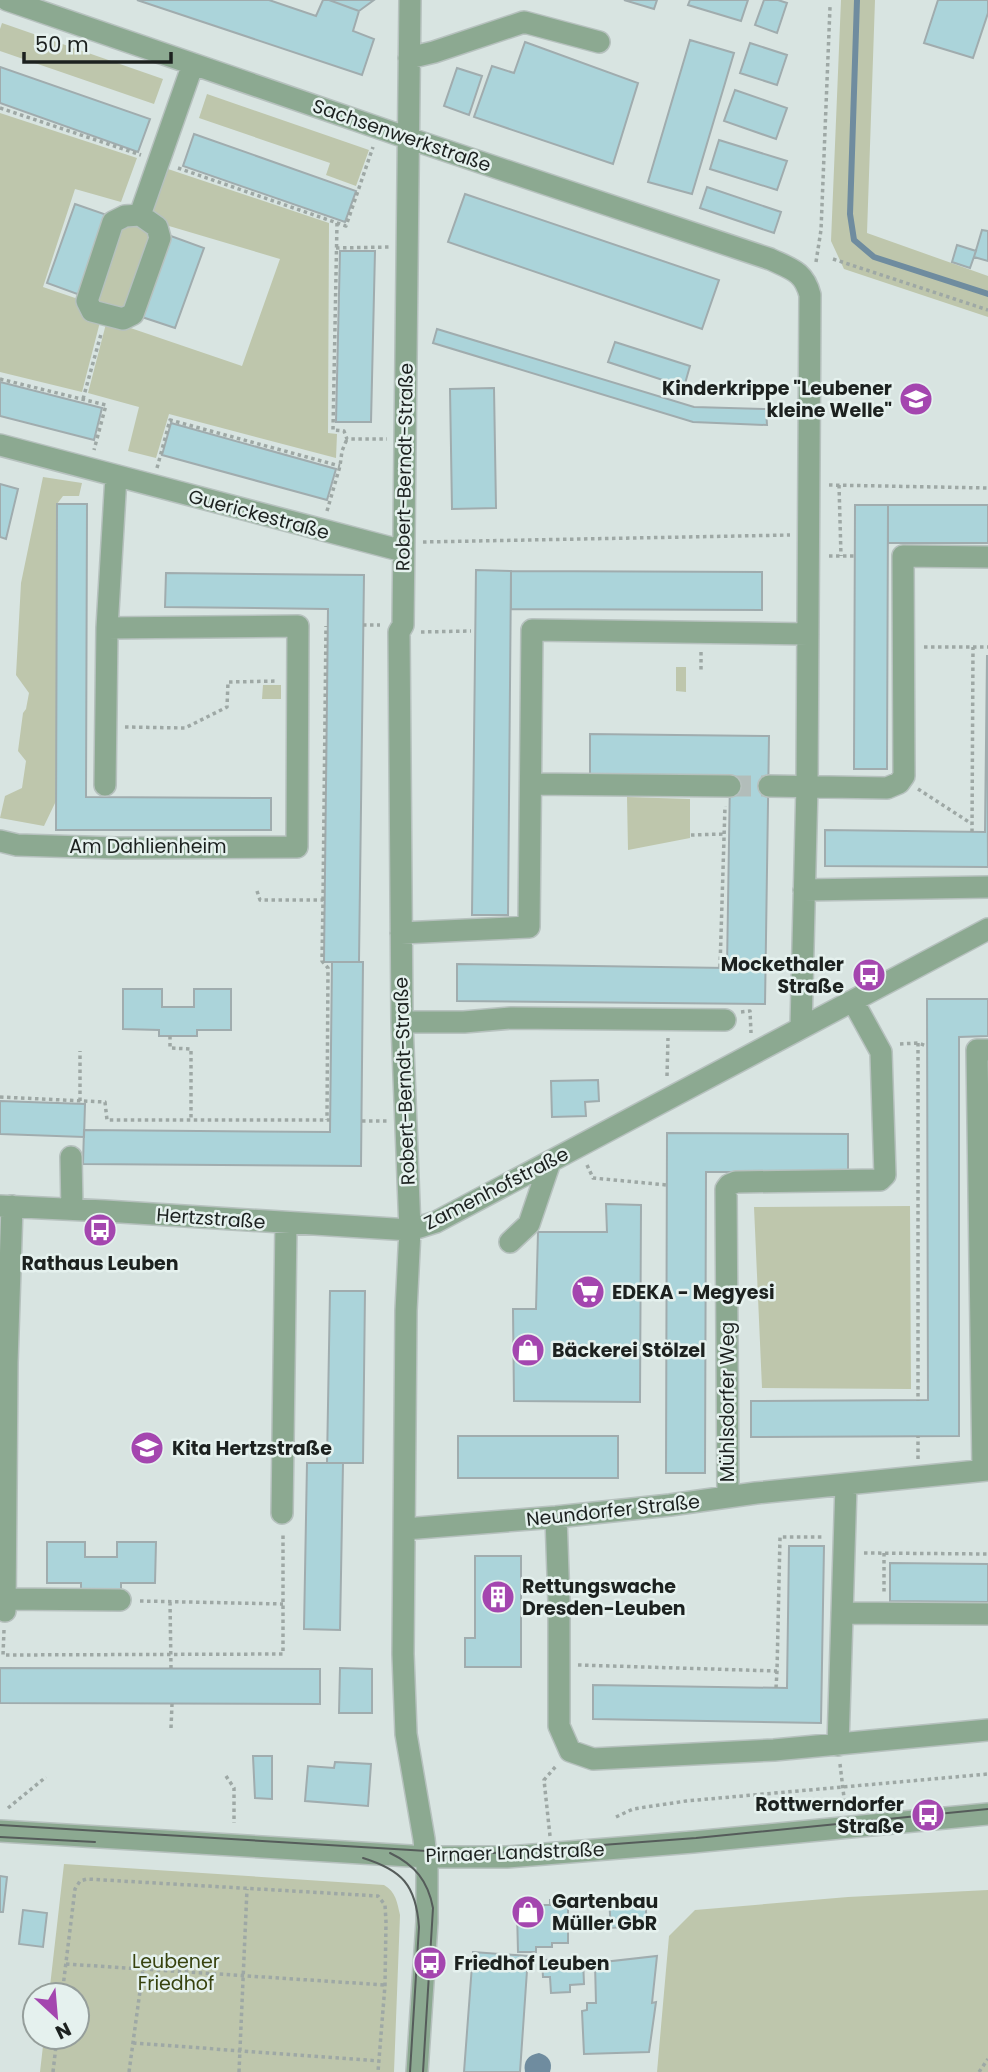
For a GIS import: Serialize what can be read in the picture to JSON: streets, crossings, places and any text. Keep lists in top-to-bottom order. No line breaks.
{"streets":{"street":["Sachsenwerkstraße","Robert-Berndt-Straße","Guerickestraße","Am Dahlienheim","Zamenhofstraße","Hertzstraße","Mühlsdorfer Weg","Neundorfer Straße","Pirnaer Landstraße"]},"crossings":[["Sachsenwerkstraße","Robert-Berndt-Straße"],["Robert-Berndt-Straße","Guerickestraße"],["Robert-Berndt-Straße","Zamenhofstraße"],["Robert-Berndt-Straße","Hertzstraße"],["Zamenhofstraße","Hertzstraße"],["Zamenhofstraße","Mühlsdorfer Weg"],["Zamenhofstraße","Neundorfer Straße"],["Zamenhofstraße","Pirnaer Landstraße"],["Mühlsdorfer Weg","Neundorfer Straße"]],"parks":["Leubener Friedhof"],"places":{"school or university":["Kinderkrippe \"Leubener kleine Welle\"","Kita Hertzstraße"],"bus stop":["Mockethaler Straße","Rathaus Leuben","Rottwerndorfer Straße","Friedhof Leuben"],"supermarket":["EDEKA - Megyesi"],"shop":["Bäckerei Stölzel","Gartenbau Müller GbR"],"building":["Rettungswache Dresden-Leuben"]},"scale_bar":"50 m","north":"bottom right"}
